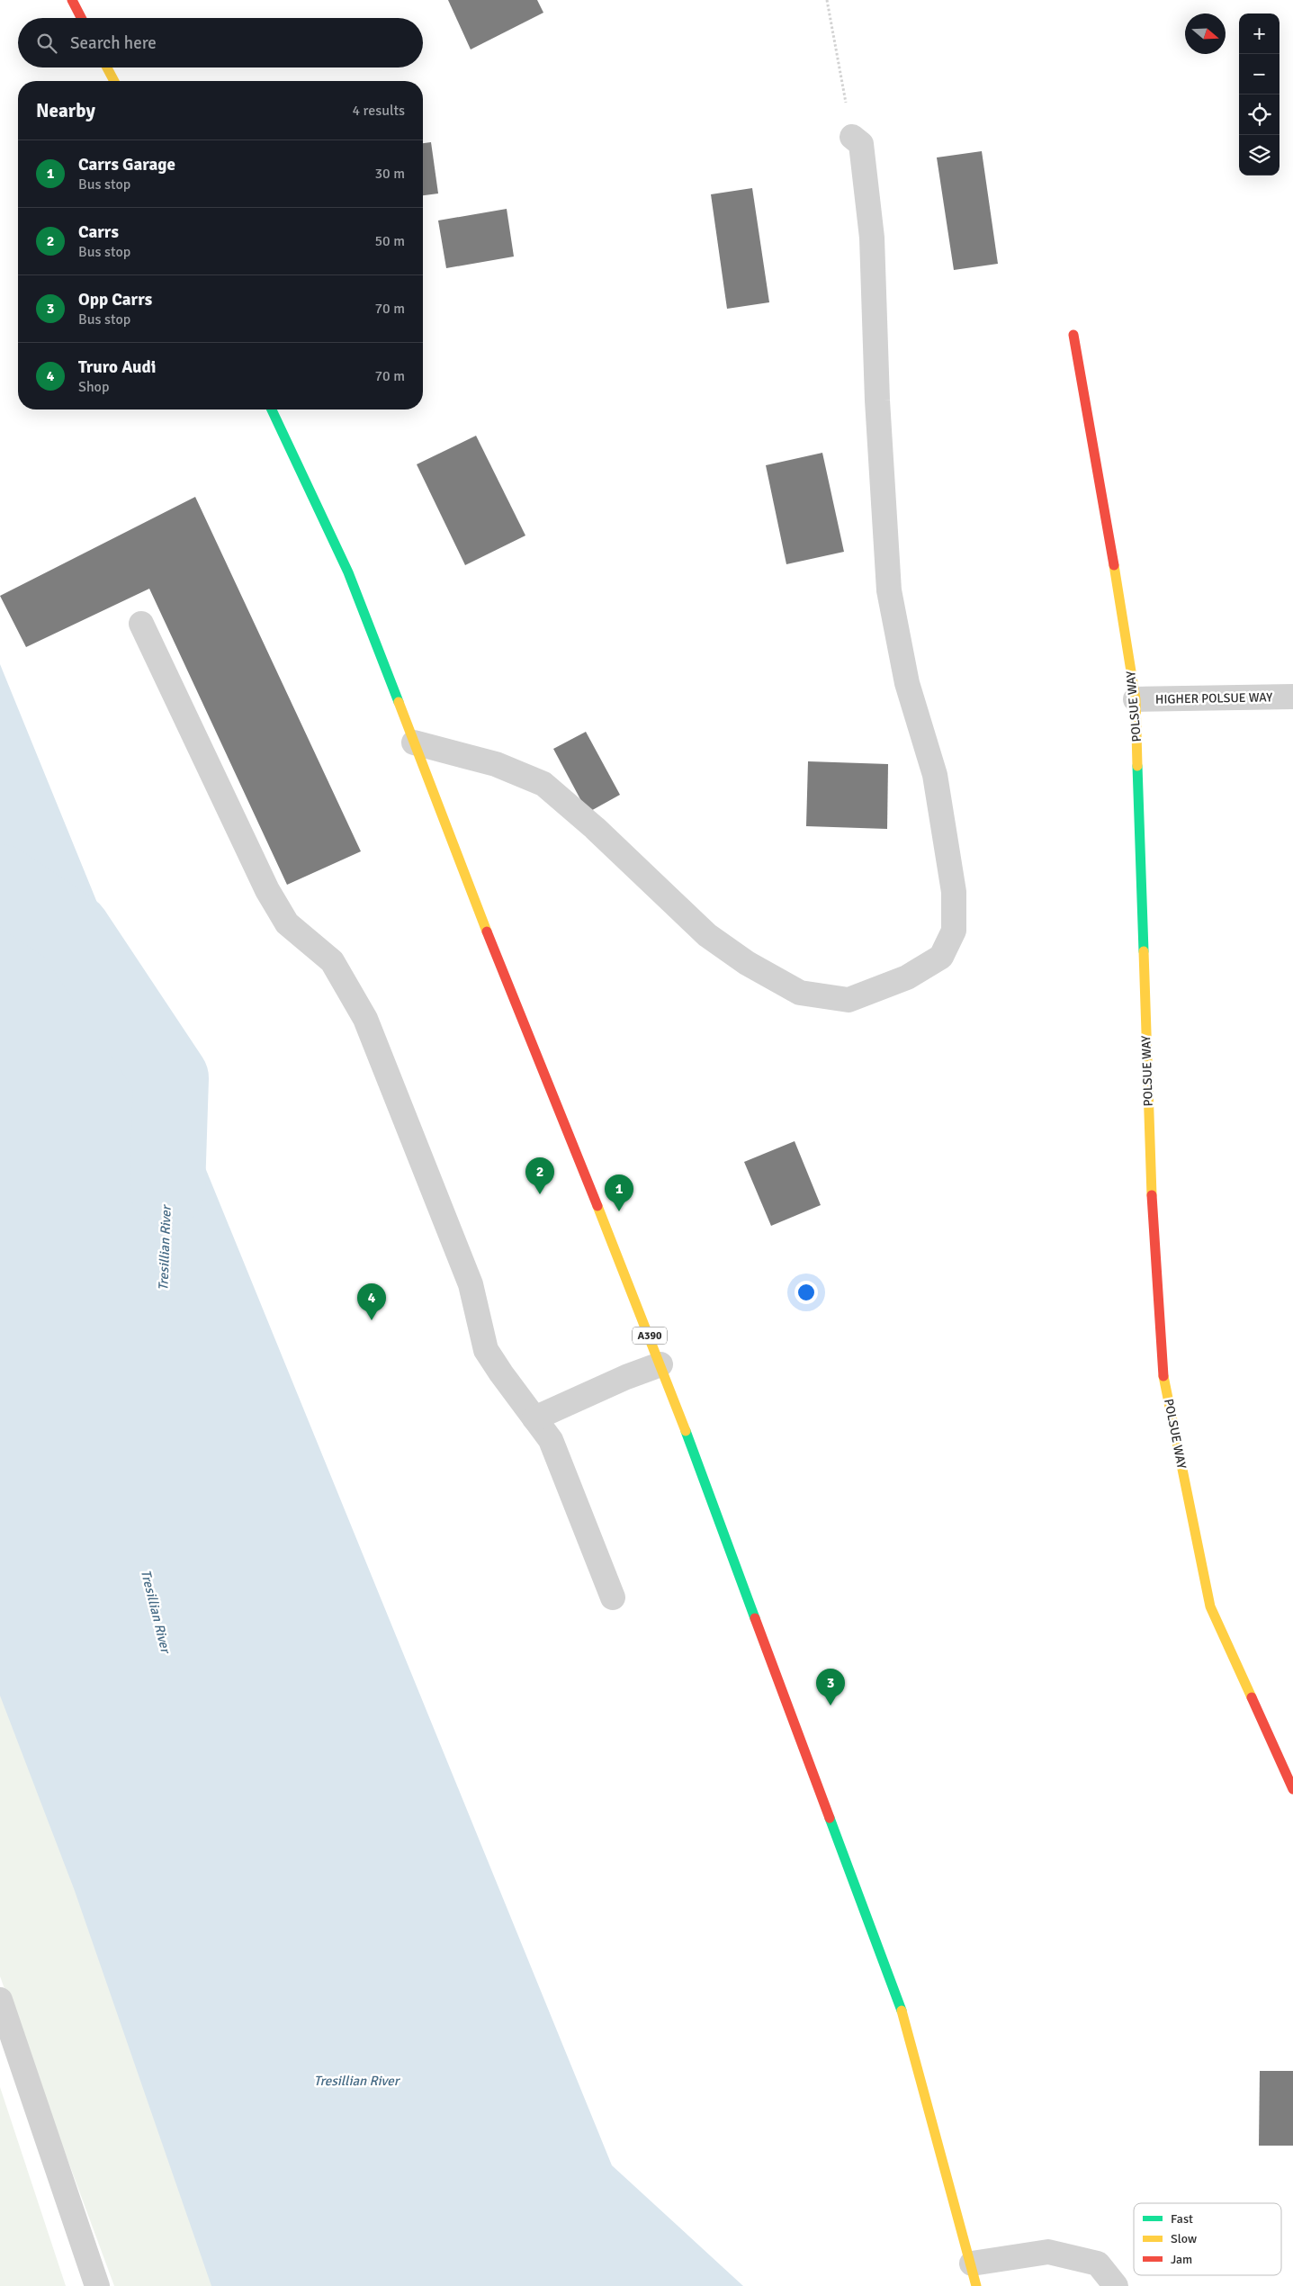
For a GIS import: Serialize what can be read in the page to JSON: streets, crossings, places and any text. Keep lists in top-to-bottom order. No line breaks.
{"streets":{"main road":["POLSUE WAY","A390"],"street":["HIGHER POLSUE WAY"]},"crossings":[["HIGHER POLSUE WAY","POLSUE WAY"]],"water":["Tresillian River"],"legend":["Fast","Slow","Jam"],"north":"right","page":{"map_buttons":["+","−"],"search":"Search here","heading":["Nearby","4 results"],"list":[{"mark":"1","name":"Carrs Garage","note":"Bus stop","value":"30 m"},{"mark":"2","name":"Carrs","note":"Bus stop","value":"50 m"},{"mark":"3","name":"Opp Carrs","note":"Bus stop","value":"70 m"},{"mark":"4","name":"Truro Audi","note":"Shop","value":"70 m"}],"pins":["2","1","4","3"]}}
